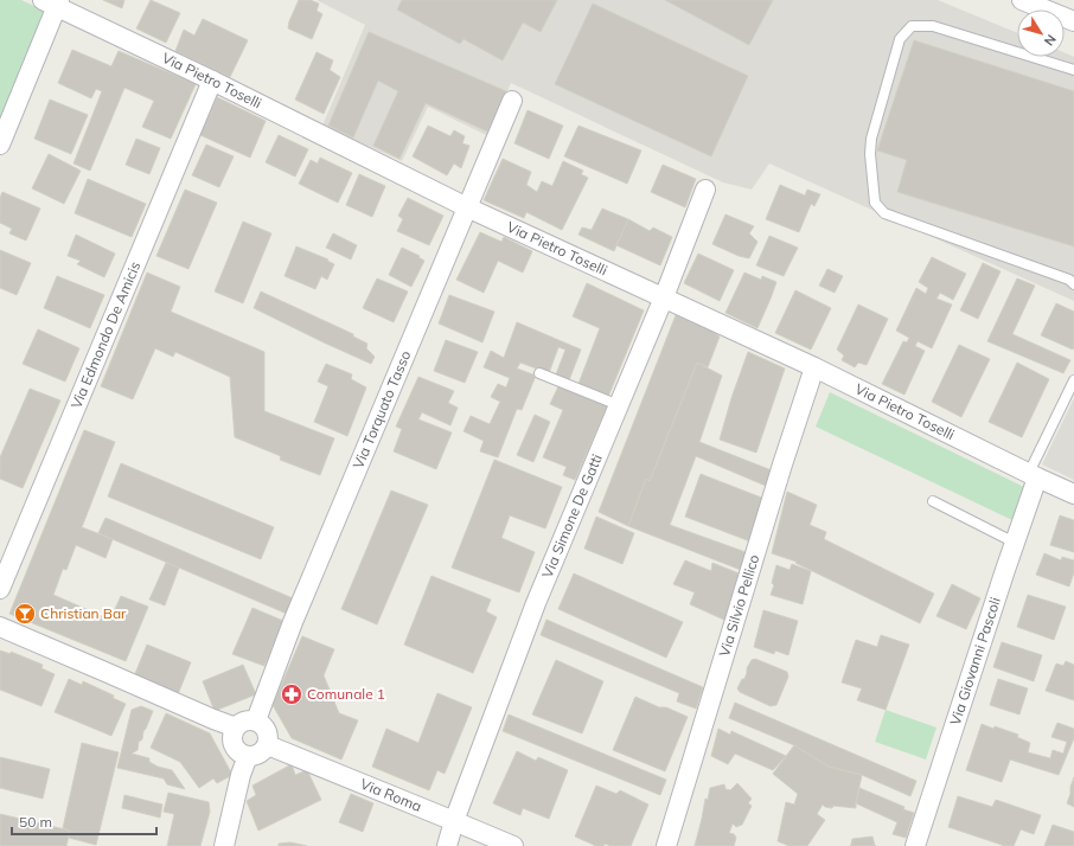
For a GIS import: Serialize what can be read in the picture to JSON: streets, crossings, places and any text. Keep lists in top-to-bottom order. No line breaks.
{"streets":{"street":["Via Pietro Toselli","Via Edmondo De Amicis","Via Torquato Tasso","Via Simone De Gatti","Via Silvio Pellico","Via Giovanni Pascoli","Via Roma"]},"crossings":[["Via Pietro Toselli","Via Edmondo De Amicis"],["Via Pietro Toselli","Via Torquato Tasso"],["Via Pietro Toselli","Via Simone De Gatti"],["Via Pietro Toselli","Via Silvio Pellico"],["Via Pietro Toselli","Via Giovanni Pascoli"],["Via Torquato Tasso","Via Roma"],["Via Simone De Gatti","Via Roma"]],"places":{"bar":["Christian Bar"],"pharmacy":["Comunale 1"]},"scale_bar":"50 m","north":"bottom right"}
